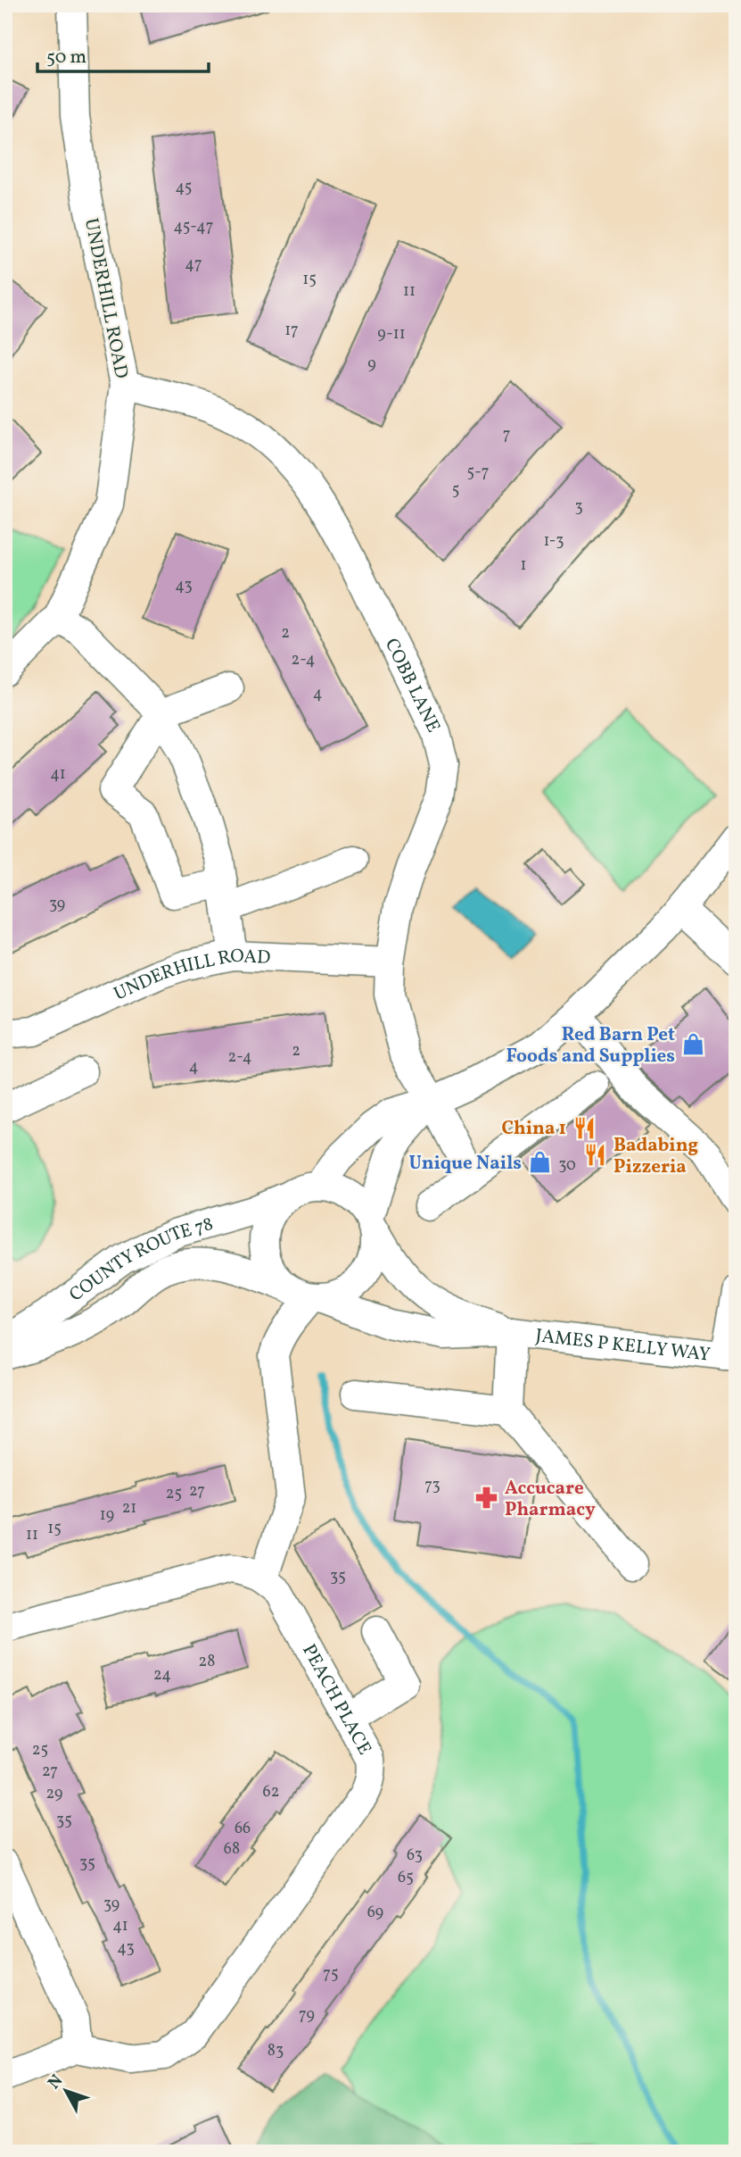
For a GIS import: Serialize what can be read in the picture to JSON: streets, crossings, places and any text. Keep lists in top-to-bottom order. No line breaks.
{"streets":{"street":["UNDERHILL ROAD","COBB LANE","COUNTY ROUTE 78","JAMES P KELLY WAY","PEACH PLACE"]},"crossings":[["UNDERHILL ROAD","COBB LANE"],["COUNTY ROUTE 78","JAMES P KELLY WAY"]],"places":{"shop":["Red Barn Pet Foods and Supplies","Unique Nails"],"restaurant":["China 1","Badabing Pizzeria"],"pharmacy":["Accucare Pharmacy"]},"house_numbers":["45","45-47","47","15","11","17","9-11","9","7","5-7","5","3","1-3","1","43","2","2-4","4","41","39","2","2-4","4","30","73","27","25","21","19","15","11","35","28","24","25","27","62","29","35","66","68","63","35","65","39","69","41","43","75","79","83"],"scale_bar":"50 m","north":"top left"}
